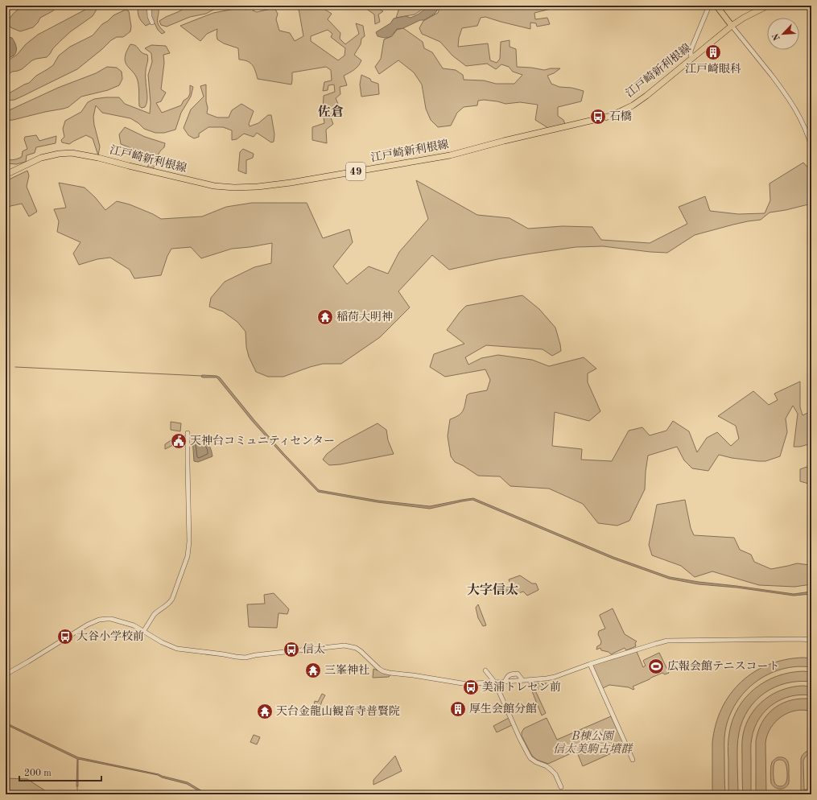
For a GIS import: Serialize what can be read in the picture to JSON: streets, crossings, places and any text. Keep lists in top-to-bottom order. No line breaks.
{"streets":{"main road":["江戸崎新利根線","49"]},"districts":["佐倉","大字信太"],"parks":["B棟公園 信太美駒古墳群"],"places":{"building":["江戸崎眼科","厚生会館分館"],"bus stop":["石橋","大谷小学校前","信太","美浦トレセン前"],"temple":["稲荷大明神","三峯神社","天台金龍山観音寺普賢院"],"public building":["天神台コミュニティセンター"],"sports":["広報会館テニスコート"]},"scale_bar":"200 m","north":"bottom left"}
